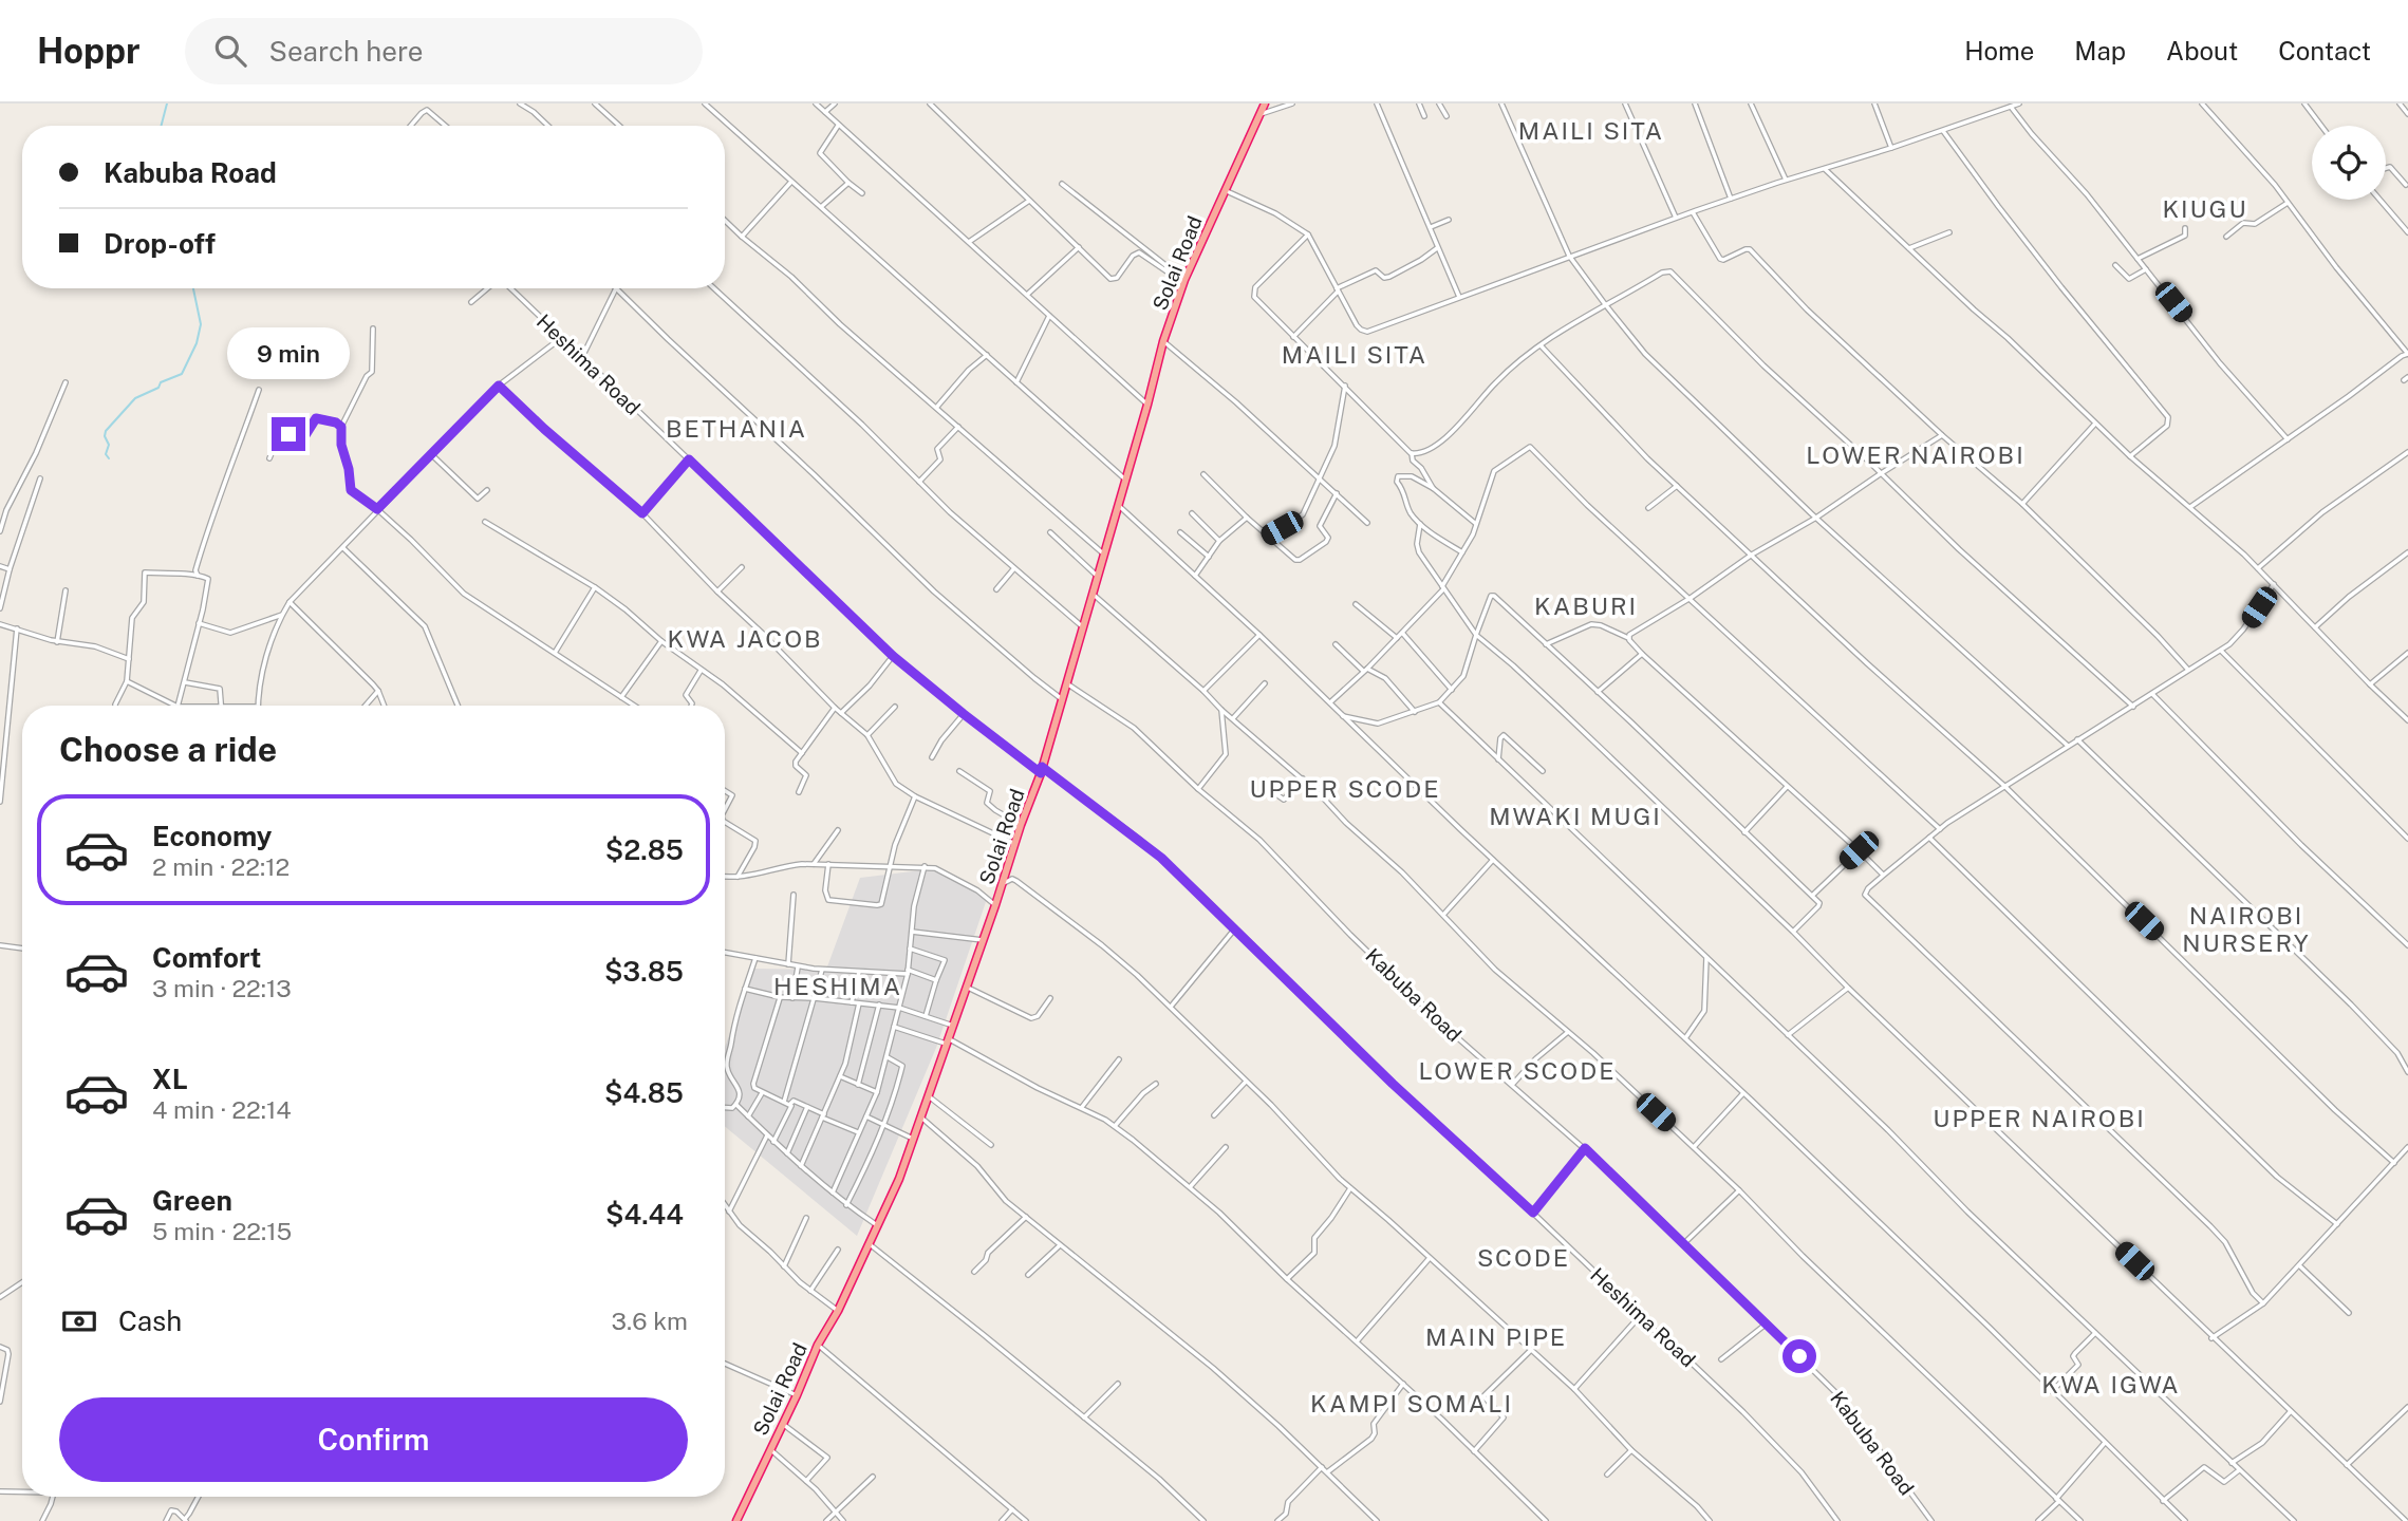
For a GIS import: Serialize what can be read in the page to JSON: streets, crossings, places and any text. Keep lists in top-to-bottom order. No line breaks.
{"streets":{"highway":["Solai Road"],"street":["Heshima Road","Kabuba Road"]},"crossings":[["Solai Road","Heshima Road"],["Solai Road","Kabuba Road"]],"districts":["MAILI SITA","KIUGU","MAILI SITA","BETHANIA","LOWER NAIROBI","KABURI","KWA JACOB","UPPER SCODE","MWAKI MUGI","NAIROBI NURSERY","HESHIMA","LOWER SCODE","UPPER NAIROBI","SCODE","MAIN PIPE","KWA IGWA","KAMPI SOMALI"],"page":{"header":"Hoppr","search":"Search here","nav":["Home","Map","About","Contact"],"banner":["Kabuba Road","Drop-off"],"bubble":"9 min","heading":"Choose a ride","list":[{"name":"Economy","note":"2 min · 22:12","value":"$2.85"},{"name":"Comfort","note":"3 min · 22:13","value":"$3.85"},{"name":"XL","note":"4 min · 22:14","value":"$4.85"},{"name":"Green","note":"5 min · 22:15","value":"$4.44"}],"pay":["Cash","3.6 km"],"buttons":"Confirm"}}
